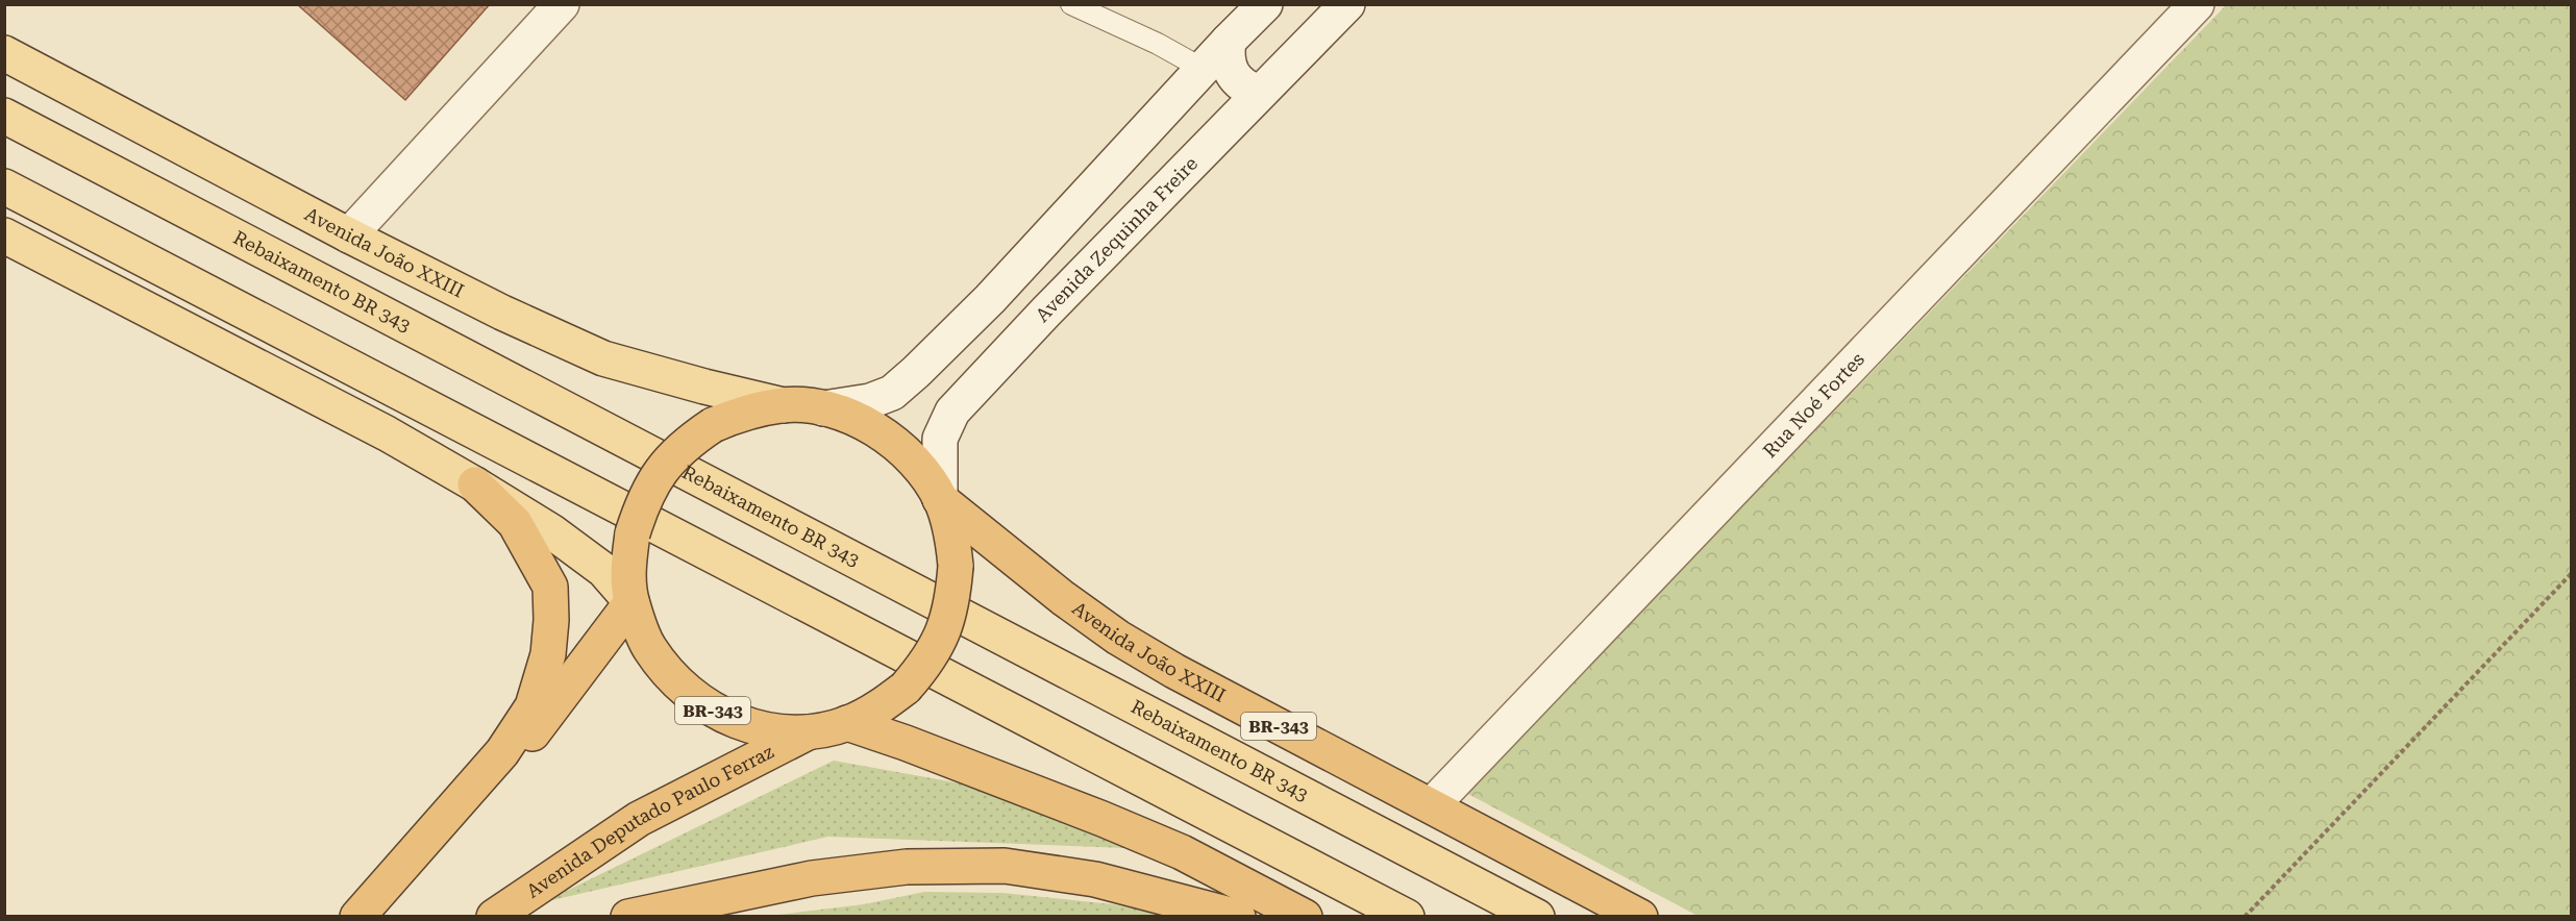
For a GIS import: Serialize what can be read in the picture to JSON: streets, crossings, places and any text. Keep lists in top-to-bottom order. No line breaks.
{"streets":{"highway":["Avenida João XXIII","BR-343","Avenida Deputado Paulo Ferraz"],"main road":["Rebaixamento BR 343"],"street":["Avenida Zequinha Freire","Rua Noé Fortes"]},"crossings":[["Avenida Zequinha Freire","Avenida João XXIII"],["Avenida Zequinha Freire","BR-343"],["Avenida João XXIII","Rua Noé Fortes"],["Avenida João XXIII","BR-343"],["BR-343","Avenida Deputado Paulo Ferraz"]]}
